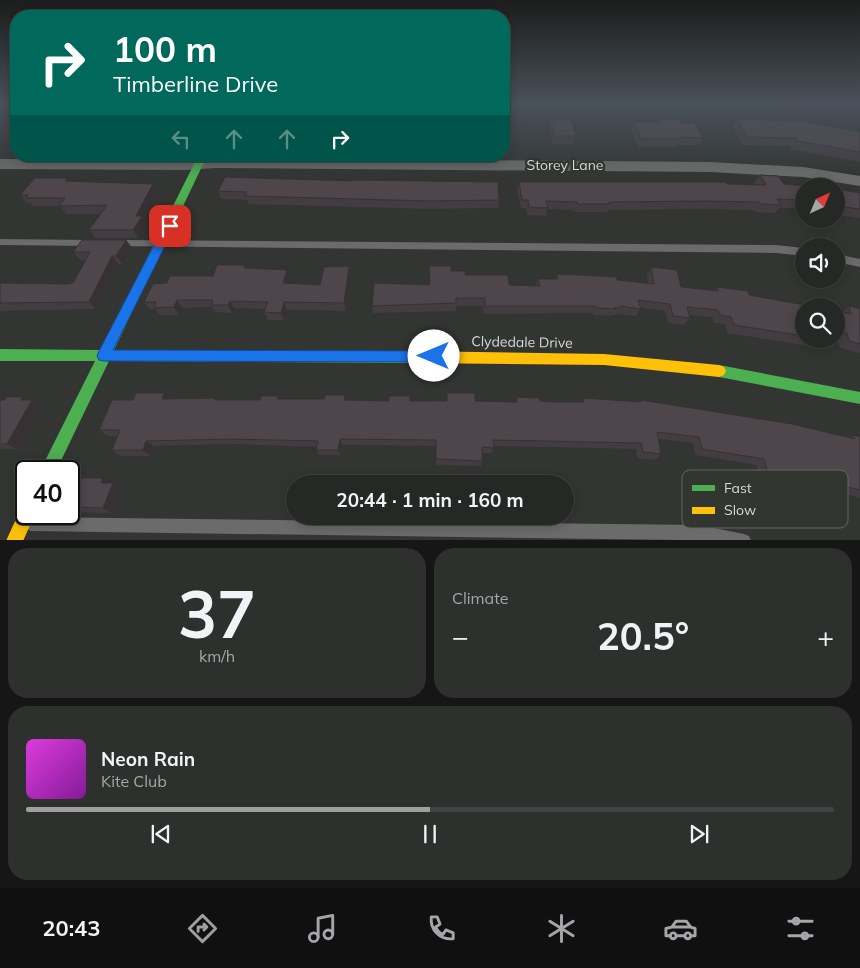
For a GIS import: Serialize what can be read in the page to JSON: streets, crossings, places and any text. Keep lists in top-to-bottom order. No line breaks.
{"streets":{"street":["Storey Lane","Clydedale Drive"]},"legend":["Fast","Slow"],"north":"top right","page":{"turn":["100 m","Timberline Drive"],"limit":"40","trip":"20:44 · 1 min · 160 m","tile":[["37","km/h"],"Climate"],"heat":["−","20.5°","+"],"song":["Neon Rain","Kite Club"],"tabs":"20:43"}}
